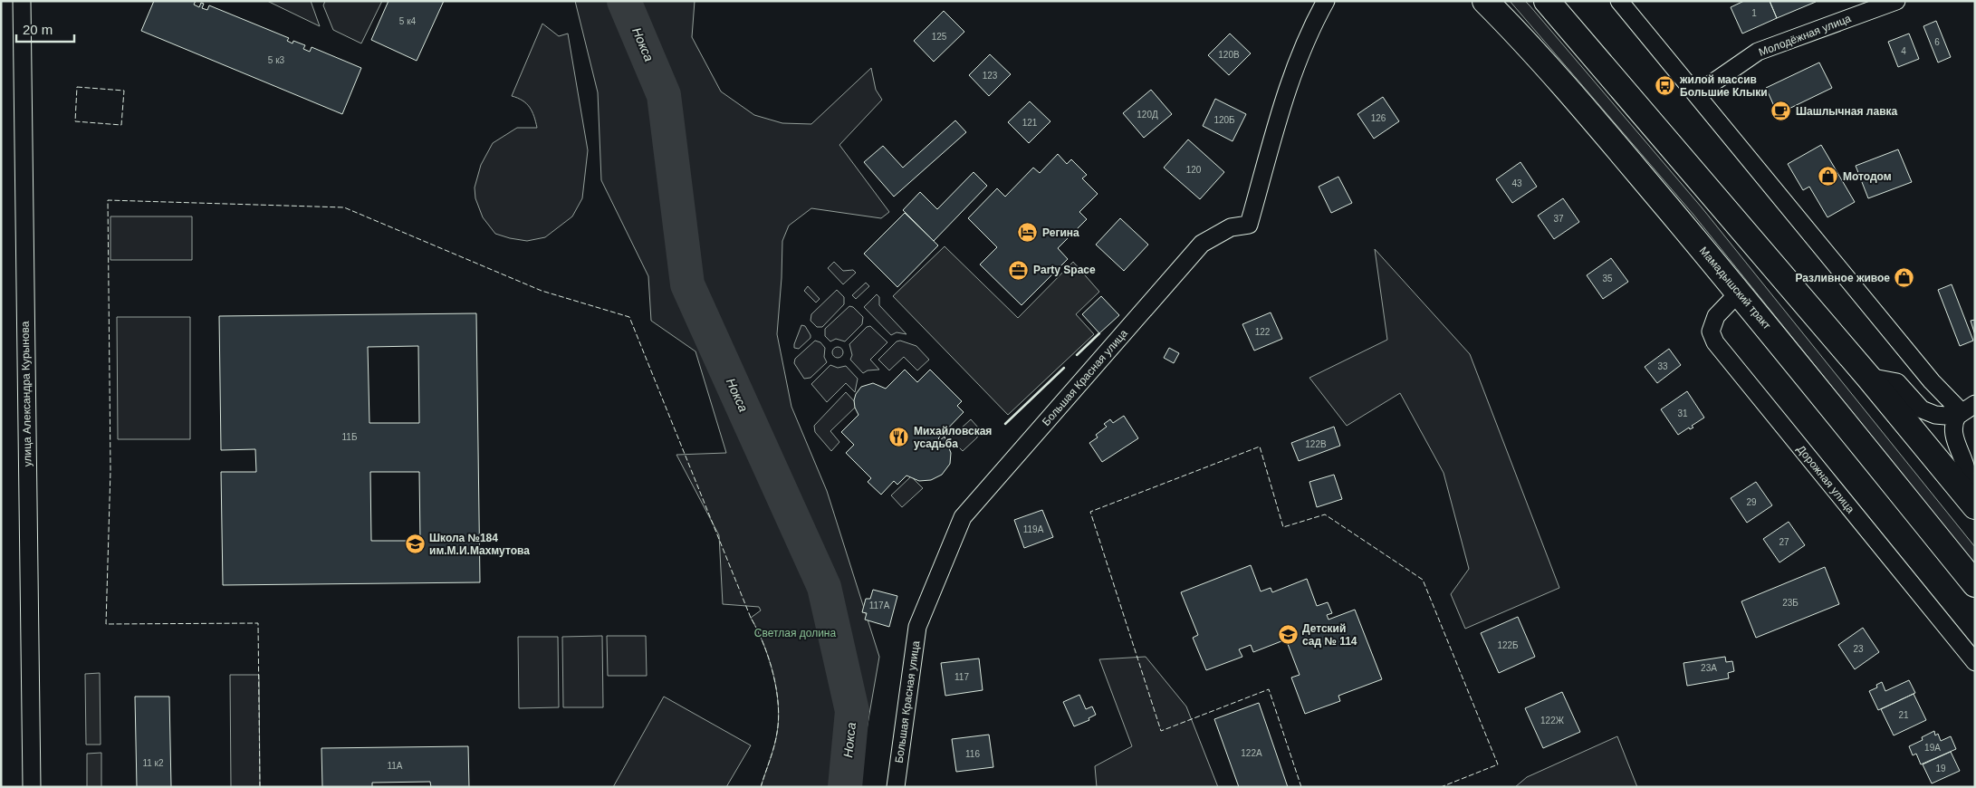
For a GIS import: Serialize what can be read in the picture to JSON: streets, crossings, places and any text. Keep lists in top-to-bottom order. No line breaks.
{"streets":{"main road":["Мамадышский тракт"],"street":["Молодёжная улица","Большая Красная улица","улица Александра Курынова","Дорожная улица"]},"crossings":[["Мамадышский тракт","Дорожная улица"]],"water":["Нокса"],"parks":["Светлая долина"],"places":{"bus stop":["жилой массив Большие Клыки"],"cafe":["Шашлычная лавка"],"shop":["Мотодом","Разливное живое"],"hotel":["Регина"],"office":["Party Space"],"restaurant":["Михайловская усадьба"],"school or university":["Школа №184 им.М.И.Махмутова","Детский сад № 114"]},"house_numbers":["1","5 к4","125","6","4","120В","5 к3","123","120Д","126","120Б","121","120","43","37","35","122","33","31","11Б","122В","29","119А","27","23Б","117А","122Б","23","23А","117","21","122Ж","19А","122А","116","11 к2","11А","19"],"scale_bar":"20 m"}
